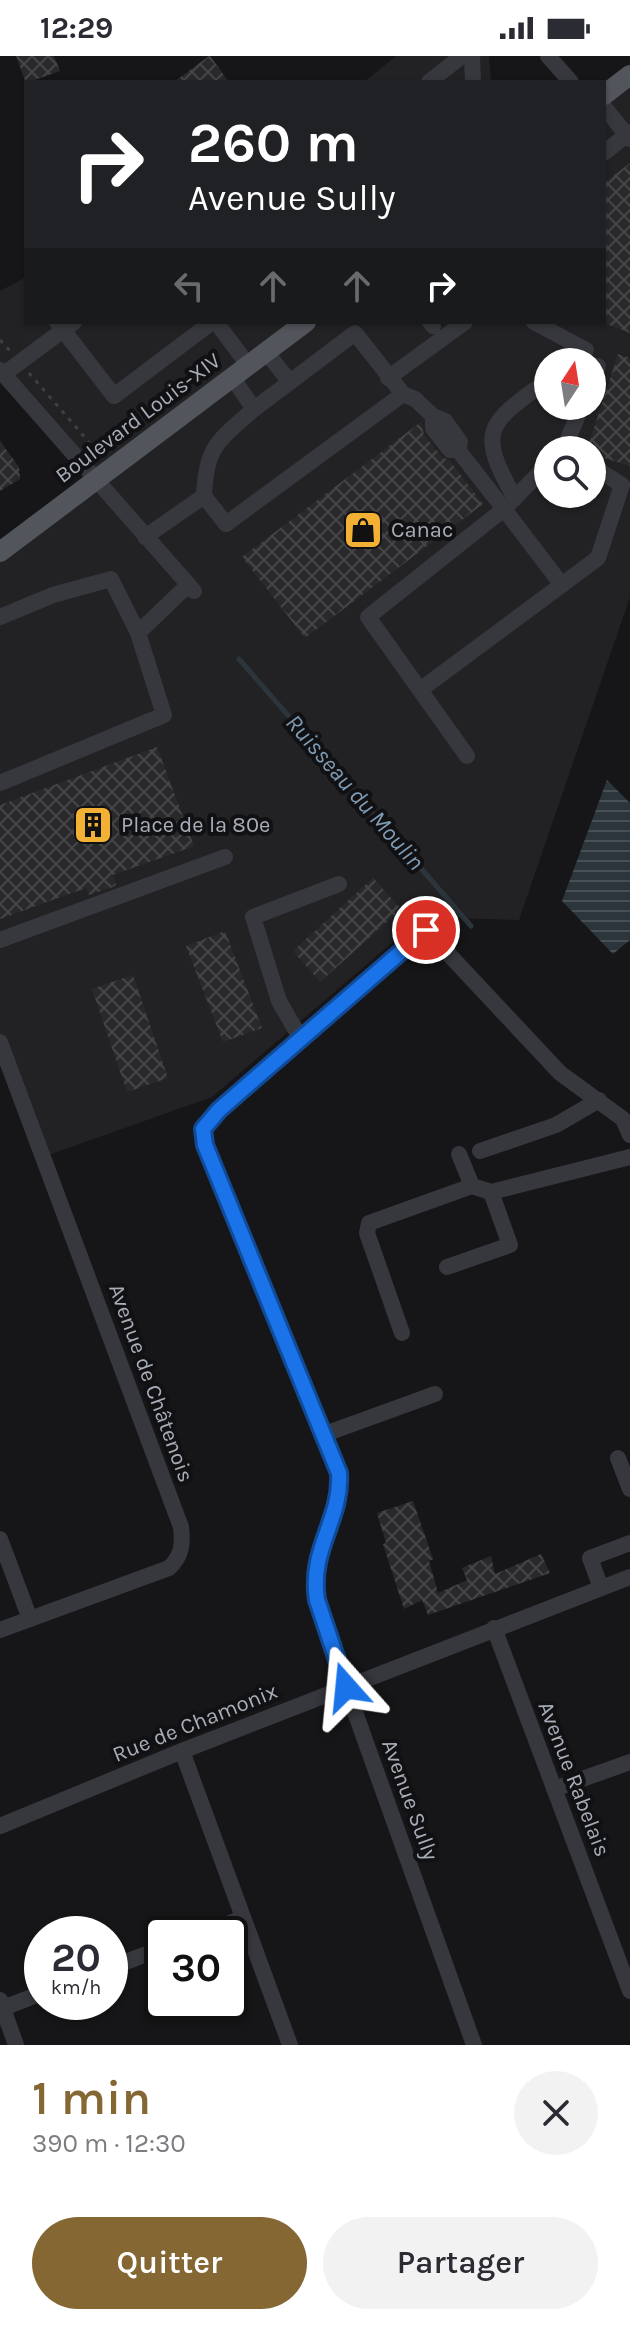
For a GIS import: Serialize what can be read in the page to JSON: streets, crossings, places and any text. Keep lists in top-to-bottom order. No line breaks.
{"streets":{"main road":["Boulevard Louis-XIV"],"street":["Avenue de Châtenois","Rue de Chamonix","Avenue Rabelais","Avenue Sully"]},"crossings":[["Rue de Chamonix","Avenue Rabelais"],["Rue de Chamonix","Avenue Sully"]],"water":["Ruisseau du Moulin"],"places":{"shop":["Canac"],"building":["Place de la 80e"]},"north":"top","page":{"status":"12:29","turn":["260 m","Avenue Sully"],"speed":"20 km/h","limit":"30","heading":["1 min","390 m · 12:30"],"buttons":["Quitter","Partager"]}}
